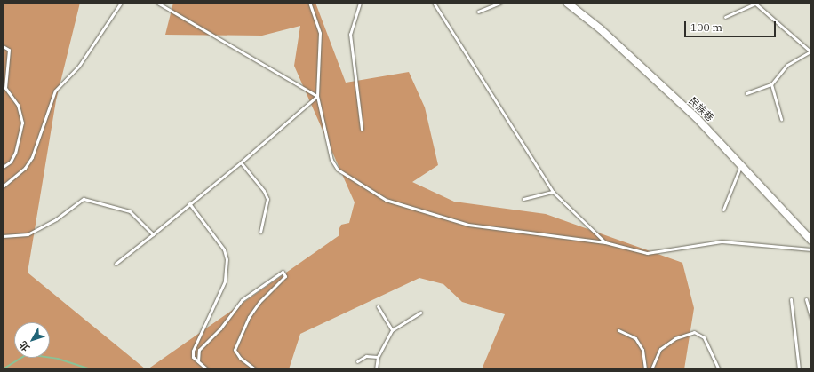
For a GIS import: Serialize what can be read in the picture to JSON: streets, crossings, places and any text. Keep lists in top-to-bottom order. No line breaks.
{"streets":{"street":["民族巷"]},"scale_bar":"100 m","north":"bottom left"}
